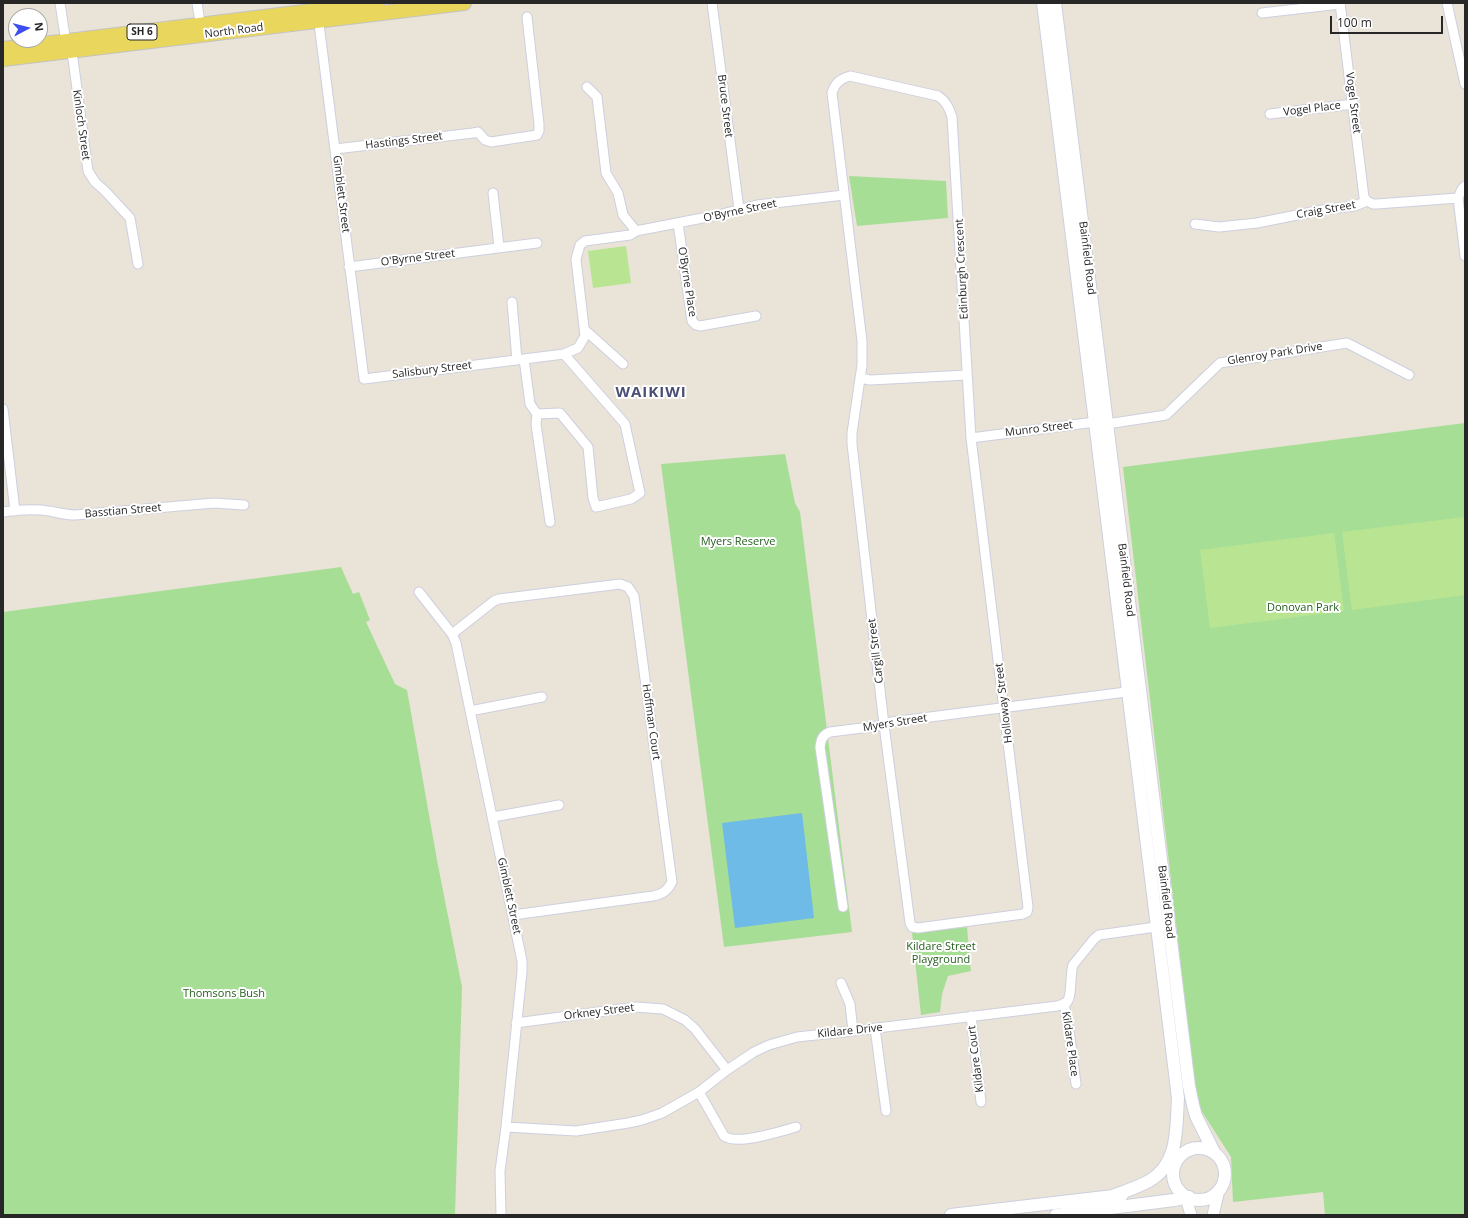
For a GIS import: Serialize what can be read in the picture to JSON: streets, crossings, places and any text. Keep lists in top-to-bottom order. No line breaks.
{"streets":{"main road":["North Road","SH 6","Bainfield Road"],"street":["Vogel Street","Bruce Street","Vogel Place","Kinloch Street","Hastings Street","Gimblett Street","Craig Street","O'Byrne Street","Edinburgh Crescent","O'Byrne Place","Glenroy Park Drive","Salisbury Street","Munro Street","Basstian Street","Cargill Street","Holloway Street","Hoffman Court","Myers Street","Orkney Street","Kildare Drive","Kildare Place","Kildare Court"]},"crossings":[["North Road","Kinloch Street"],["North Road","Gimblett Street"],["Vogel Street","Vogel Place"],["Vogel Street","Craig Street"],["Bruce Street","O'Byrne Street"],["Hastings Street","Gimblett Street"],["Gimblett Street","O'Byrne Street"],["Gimblett Street","Salisbury Street"],["Gimblett Street","Hoffman Court"],["Gimblett Street","Orkney Street"],["Gimblett Street","Kildare Drive"],["O'Byrne Street","Edinburgh Crescent"],["O'Byrne Street","O'Byrne Place"],["Bainfield Road","Glenroy Park Drive"],["Bainfield Road","Munro Street"],["Bainfield Road","Myers Street"],["Edinburgh Crescent","Cargill Street"],["Edinburgh Crescent","Holloway Street"],["Glenroy Park Drive","Munro Street"],["Munro Street","Holloway Street"],["Cargill Street","Holloway Street"],["Cargill Street","Myers Street"],["Holloway Street","Myers Street"],["Orkney Street","Kildare Drive"],["Kildare Drive","Kildare Place"],["Kildare Drive","Kildare Court"]],"districts":["WAIKIWI"],"parks":["Myers Reserve","Donovan Park","Kildare Street Playground","Thomsons Bush"],"scale_bar":"100 m","north":"right"}
